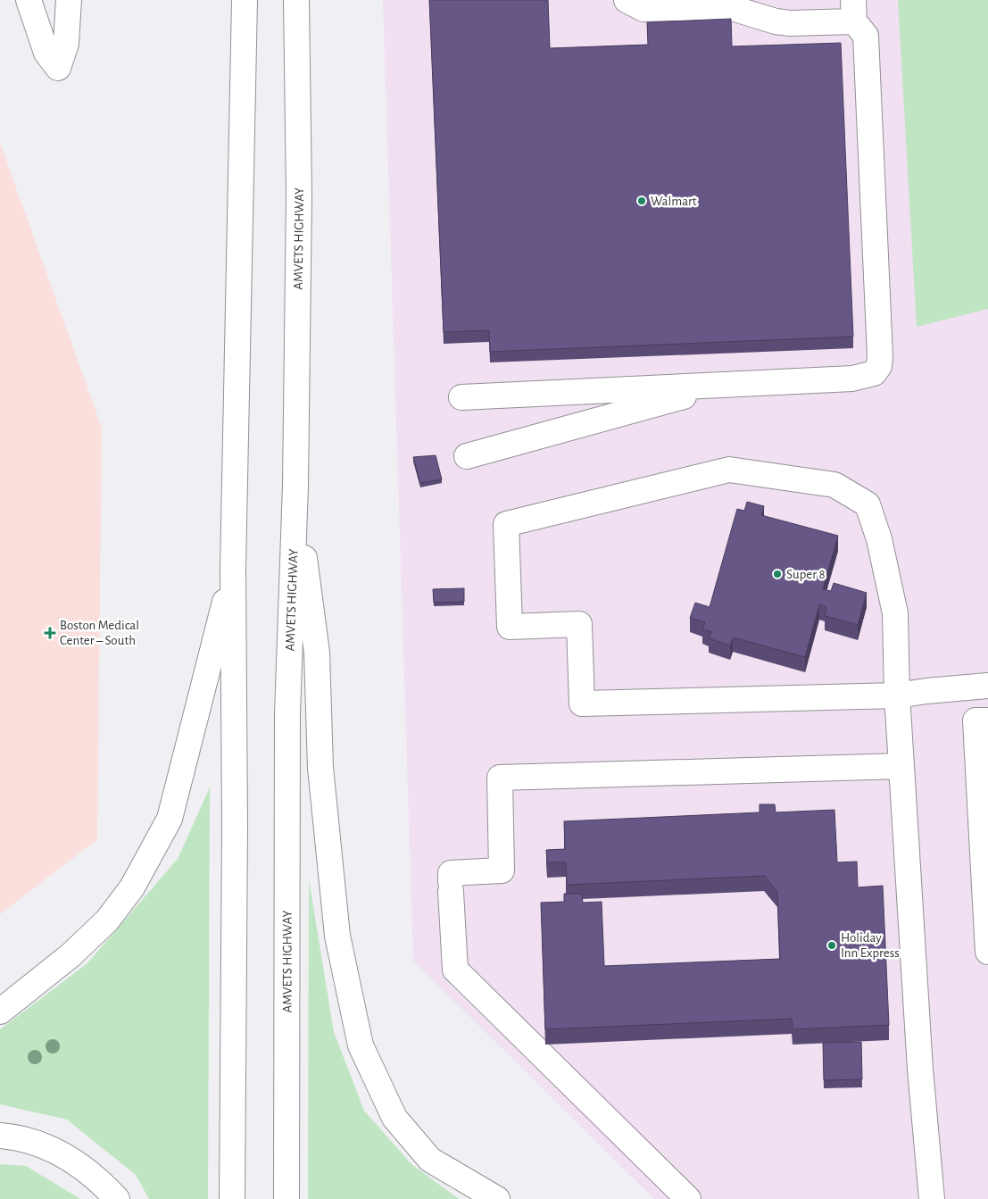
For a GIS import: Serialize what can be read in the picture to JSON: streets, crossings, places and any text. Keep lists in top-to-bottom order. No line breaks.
{"streets":{"main road":["AMVETS HIGHWAY"]},"places":{"other":["Walmart","Super 8","Holiday Inn Express"],"health":["Boston Medical Center – South"]}}
